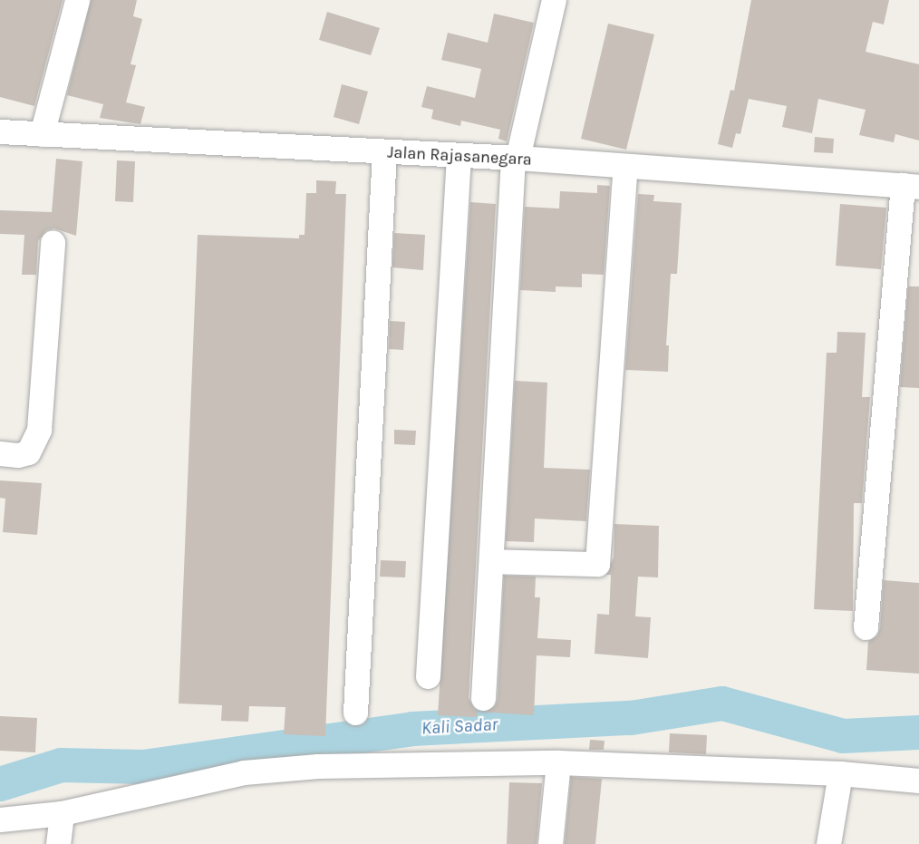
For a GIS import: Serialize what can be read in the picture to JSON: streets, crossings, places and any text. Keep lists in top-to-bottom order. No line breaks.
{"streets":{"street":["Jalan Rajasanegara"]},"water":["Kali Sadar"]}
